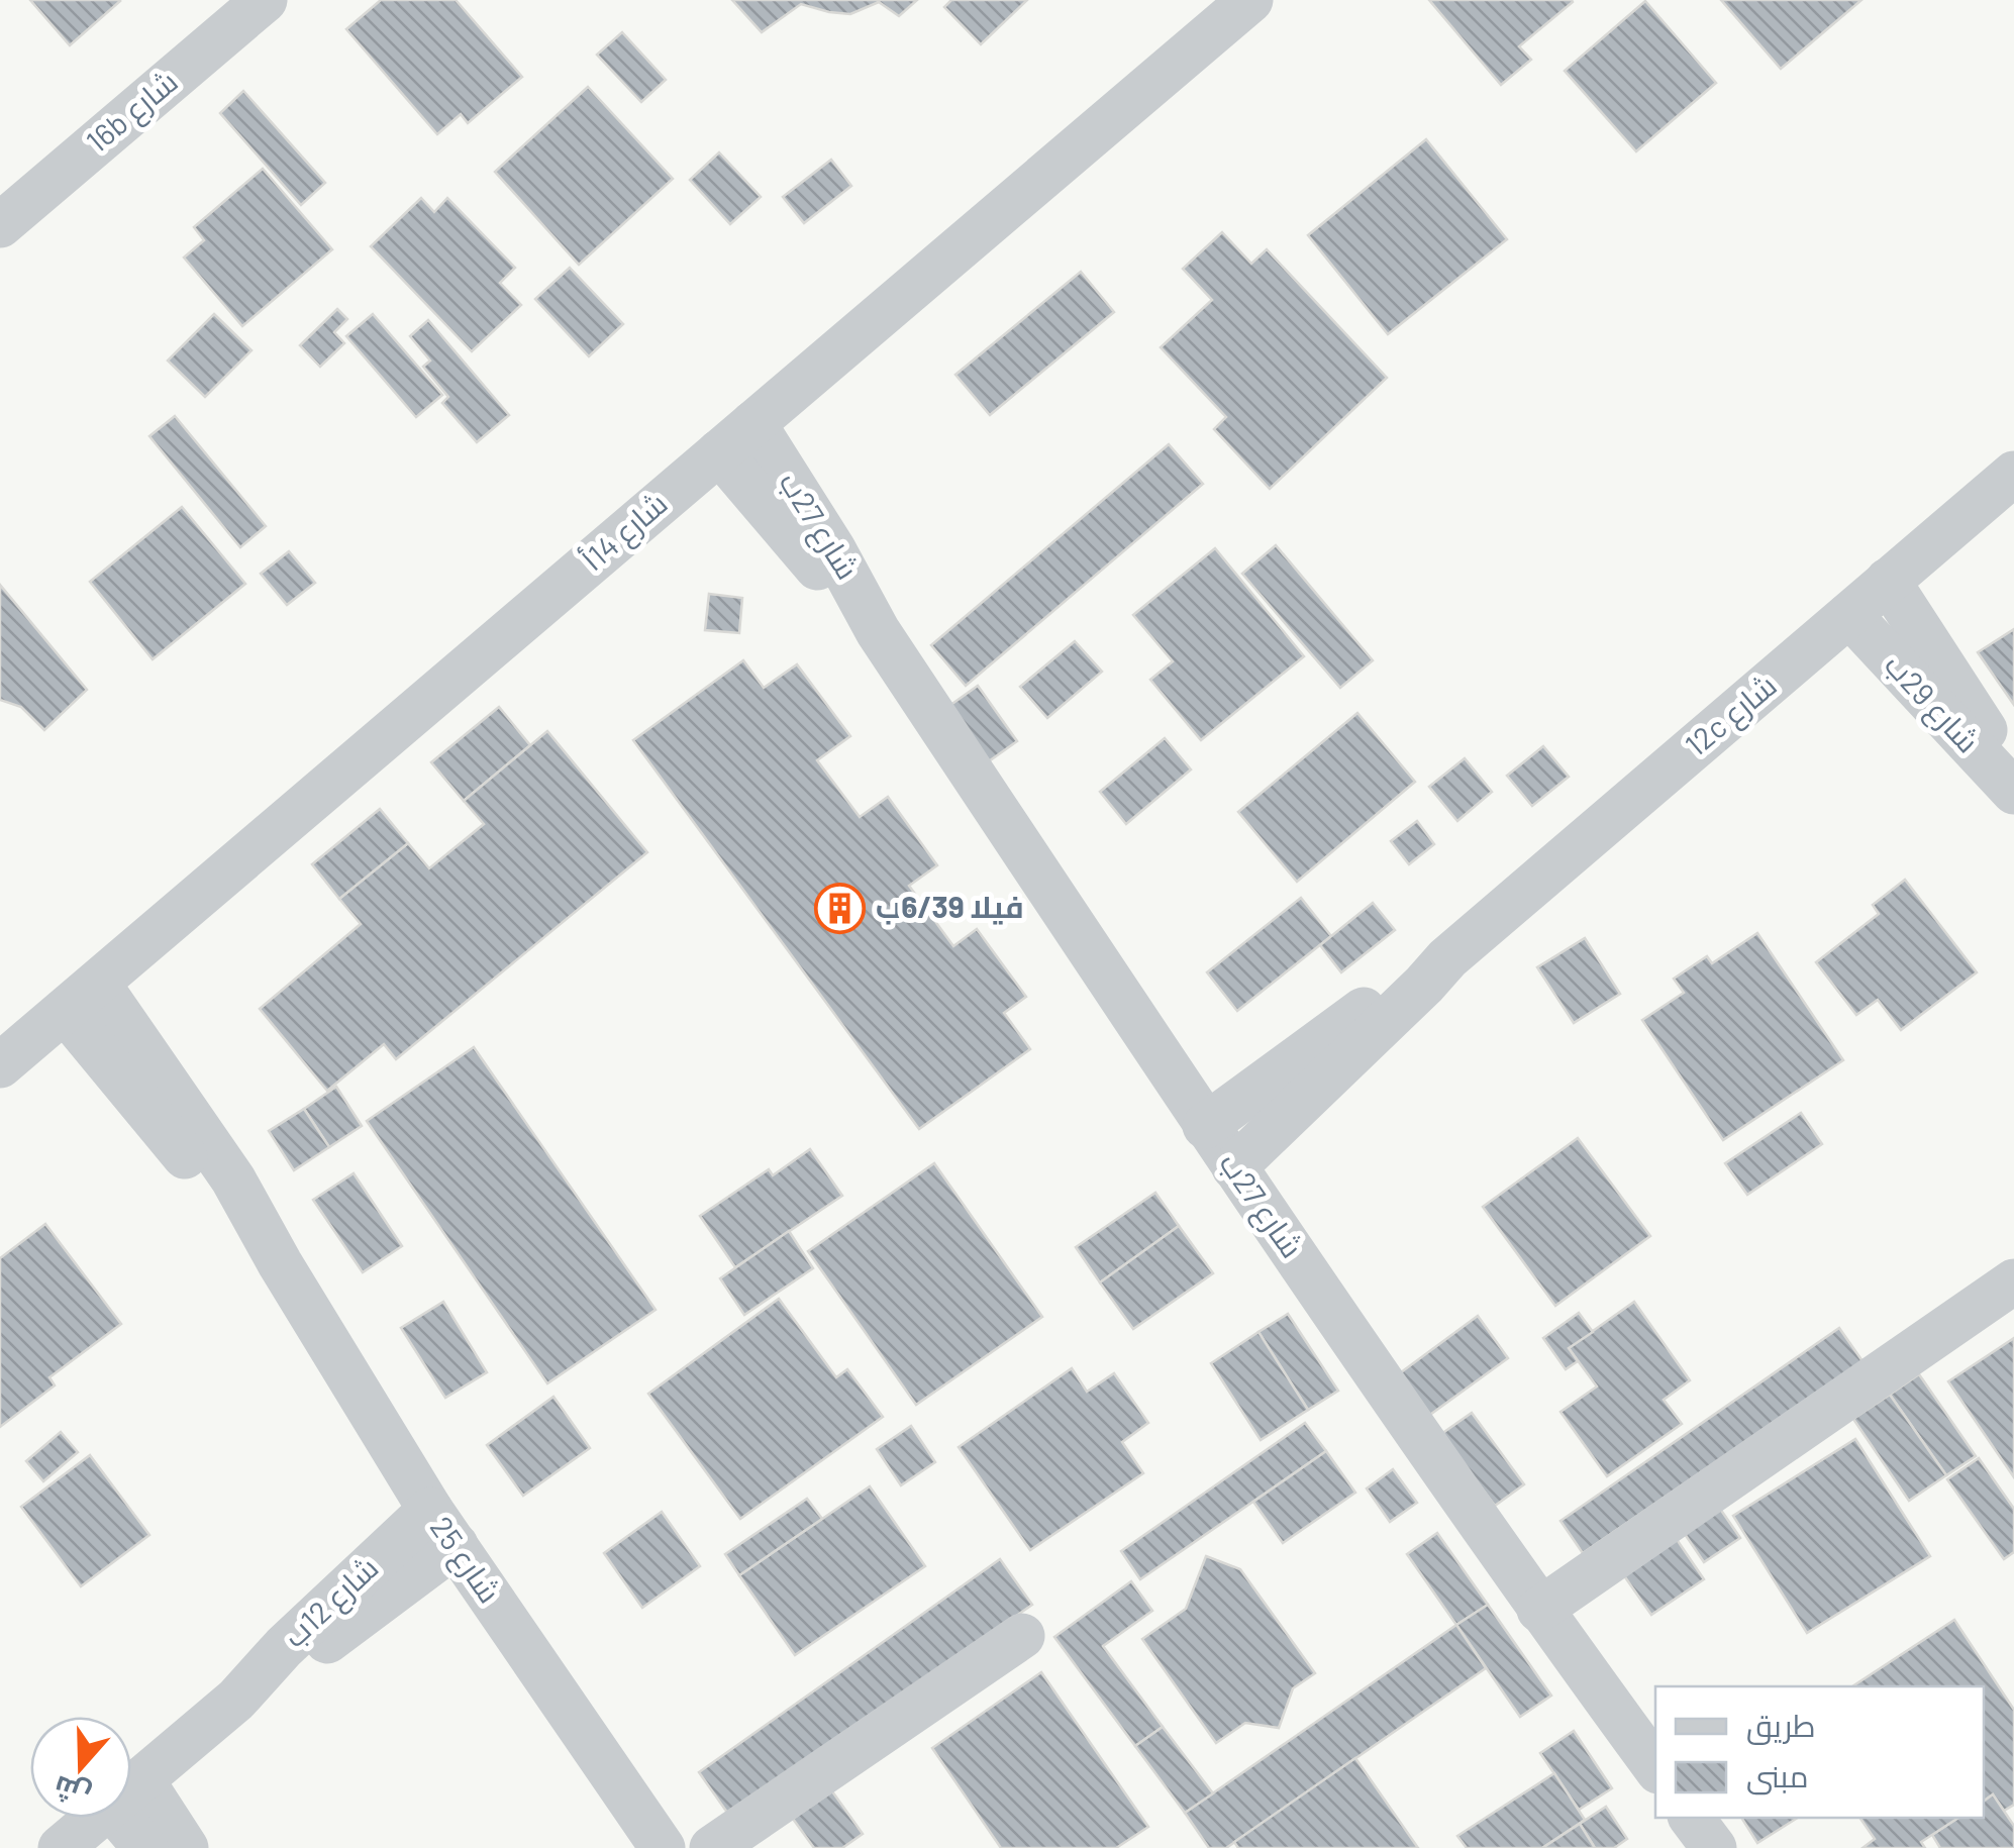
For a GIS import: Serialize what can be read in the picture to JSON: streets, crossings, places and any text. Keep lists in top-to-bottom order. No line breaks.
{"streets":{"street":["16b شارع","شارع 27ب","شارع 14أ","شارع 29ب","12c شارع","شارع 25","شارع 12ب"]},"crossings":[["شارع 27ب","شارع 14أ"],["شارع 27ب","12c شارع"],["شارع 14أ","شارع 25"],["شارع 29ب","12c شارع"],["شارع 25","شارع 12ب"]],"places":{"building":["فيلا 6/39ب"]},"legend":["طريق","مبنى"],"north":"bottom"}
